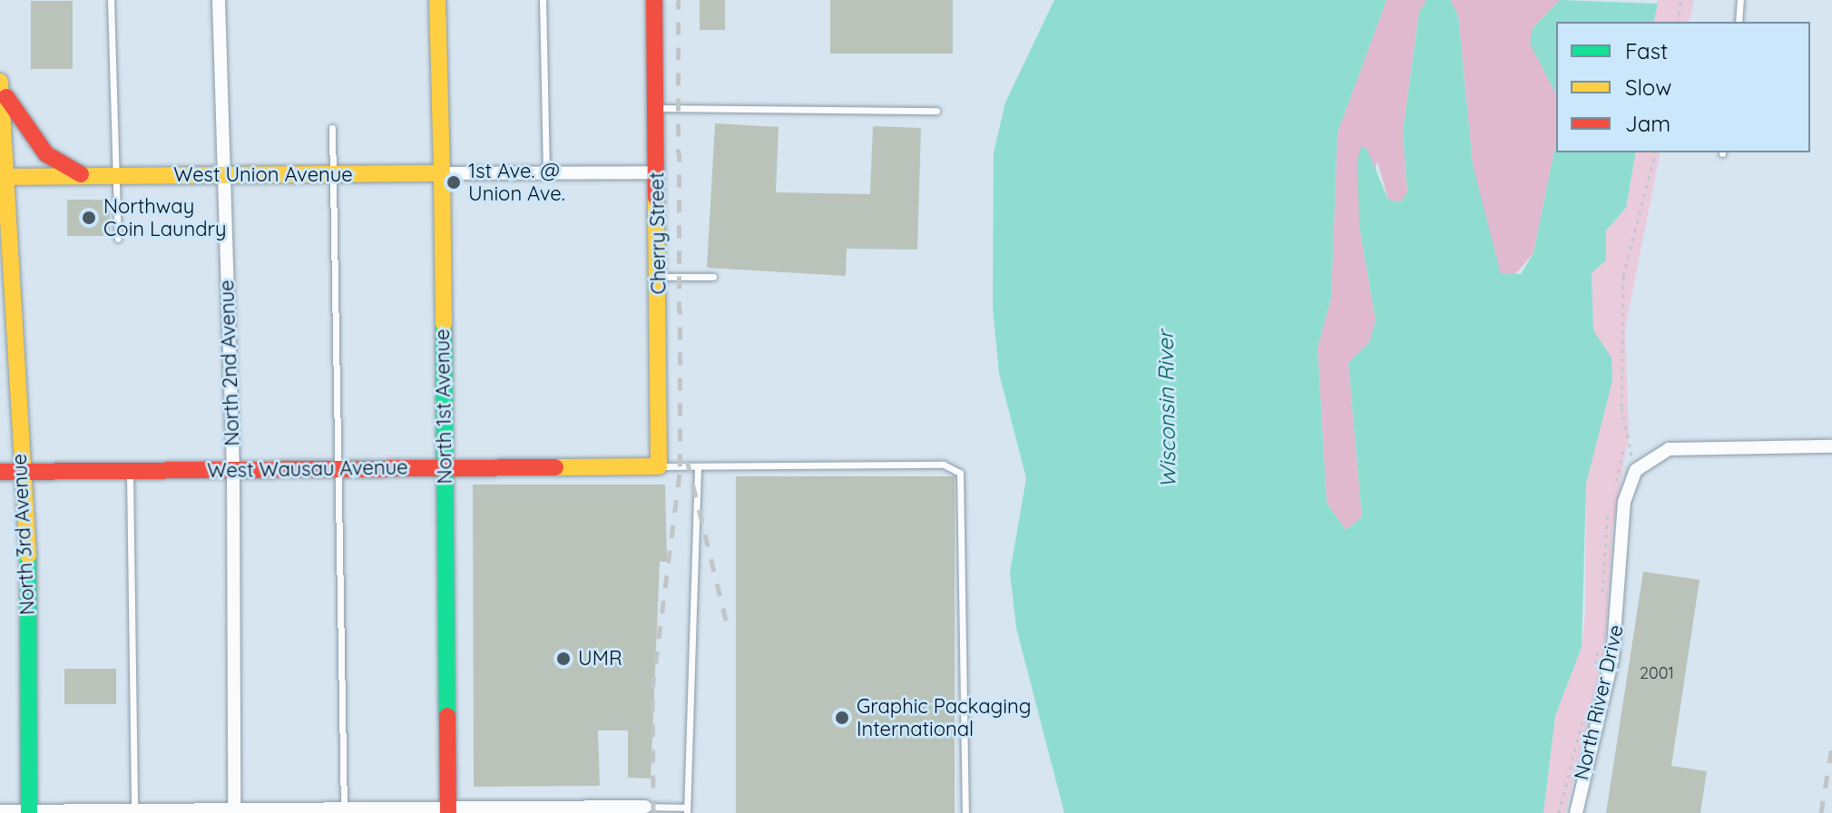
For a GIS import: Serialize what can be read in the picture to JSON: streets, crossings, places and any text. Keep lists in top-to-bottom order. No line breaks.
{"streets":{"main road":["West Union Avenue","Cherry Street","North 1st Avenue","West Wausau Avenue","North 3rd Avenue"],"street":["North 2nd Avenue","North River Drive"]},"crossings":[["West Union Avenue","North 2nd Avenue"],["West Union Avenue","North 1st Avenue"],["West Union Avenue","North 3rd Avenue"],["Cherry Street","West Wausau Avenue"],["North 2nd Avenue","West Wausau Avenue"],["North 1st Avenue","West Wausau Avenue"],["West Wausau Avenue","North 3rd Avenue"]],"water":["Wisconsin River"],"places":["1st Ave. @ Union Ave.","Northway Coin Laundry","UMR","Graphic Packaging International"],"house_numbers":["2001"],"legend":["Fast","Slow","Jam"]}
